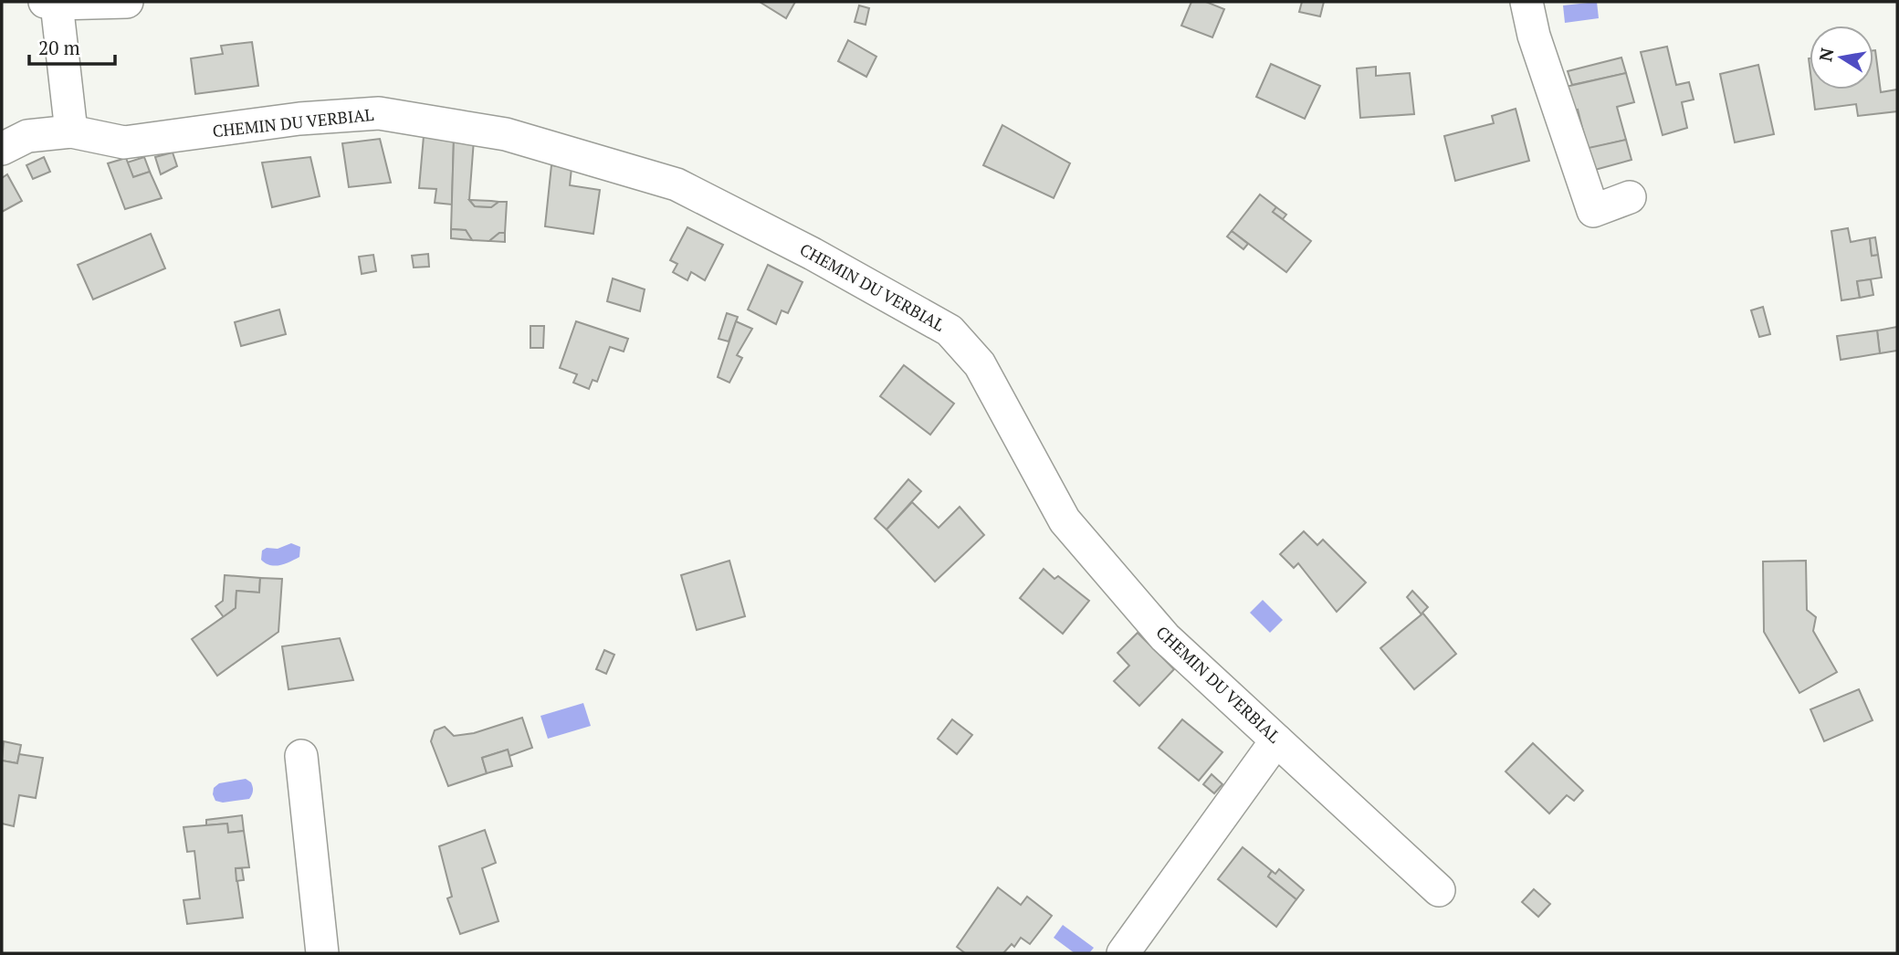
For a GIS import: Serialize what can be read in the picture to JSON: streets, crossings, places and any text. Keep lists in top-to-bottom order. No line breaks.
{"streets":{"street":["CHEMIN DU VERBIAL"]},"scale_bar":"20 m","north":"left"}
